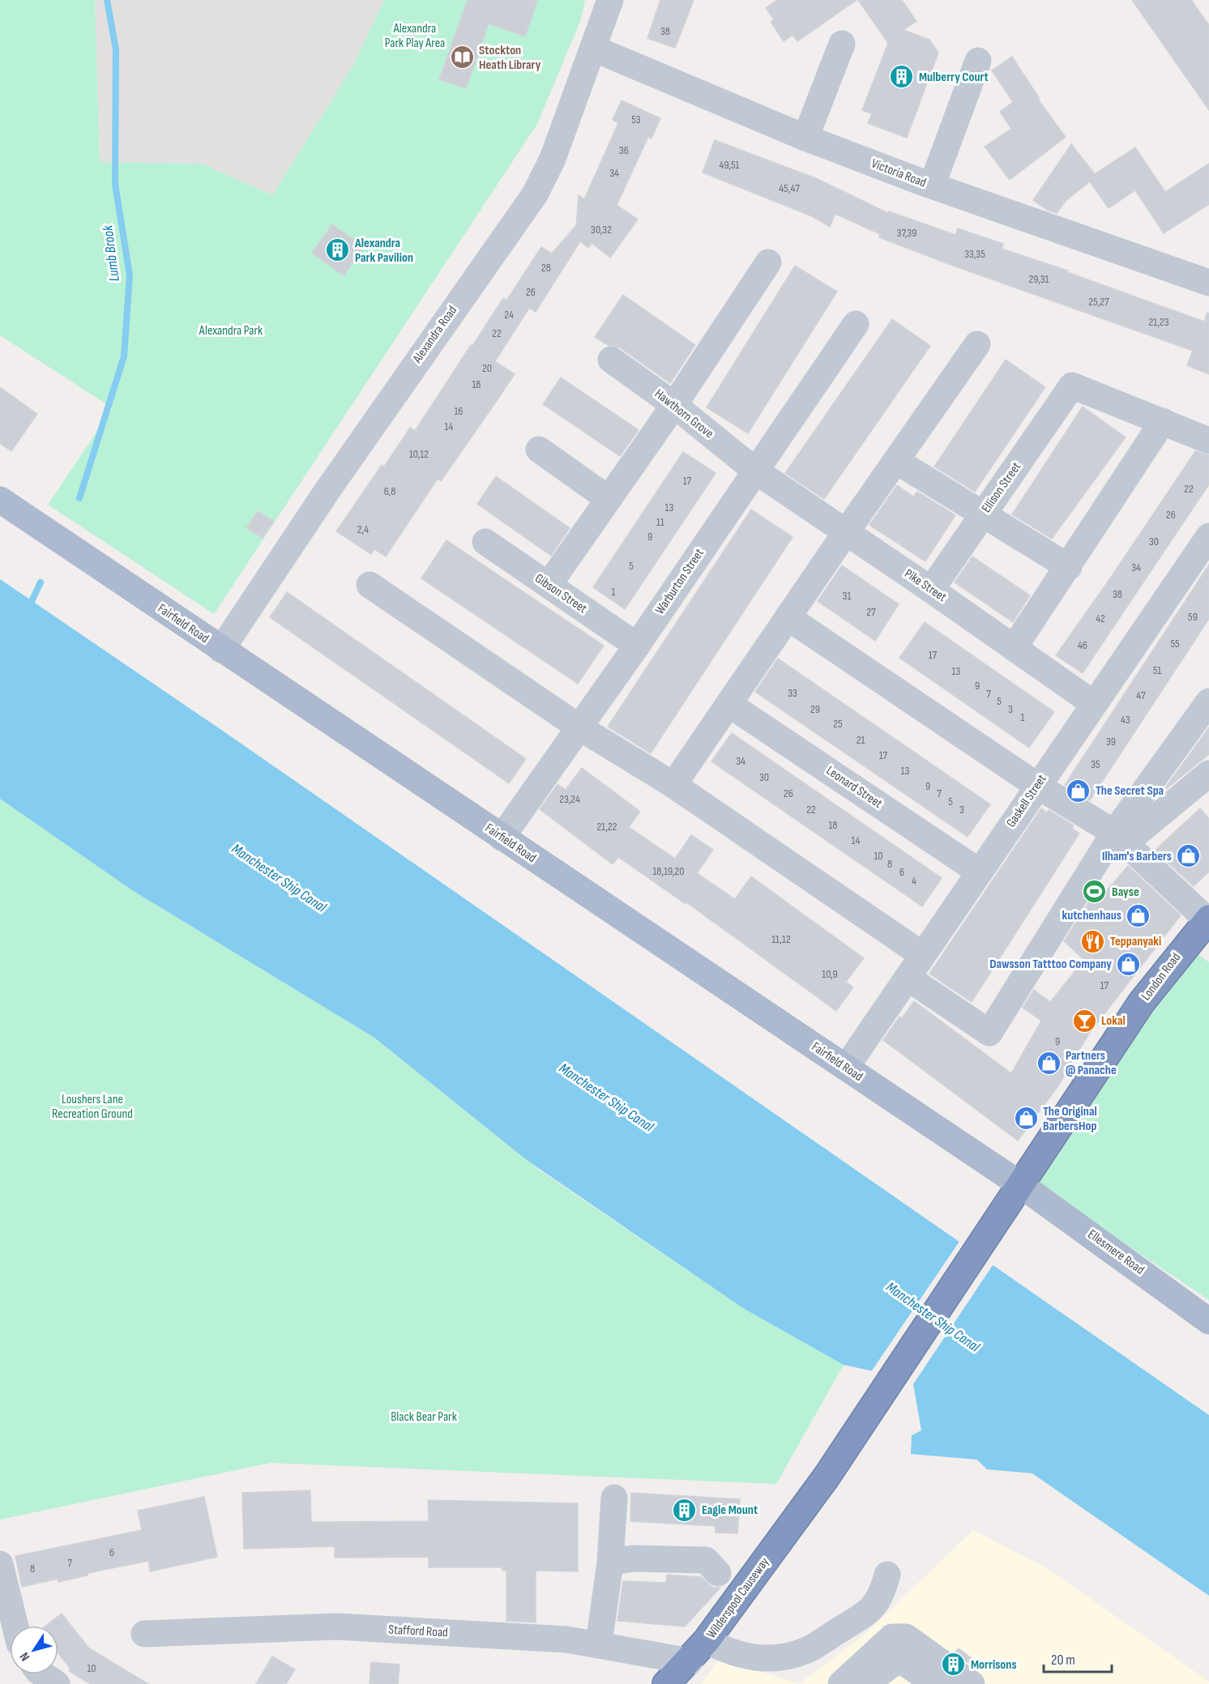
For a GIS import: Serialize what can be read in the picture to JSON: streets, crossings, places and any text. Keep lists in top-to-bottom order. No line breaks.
{"streets":{"highway":["London Road","Wilderspool Causeway"],"main road":["Fairfield Road","Ellesmere Road"],"street":["Victoria Road","Alexandra Road","Hawthorn Grove","Ellison Street","Warburton Street","Pike Street","Gibson Street","Leonard Street","Gaskell Street","Stafford Road"]},"crossings":[["Victoria Road","Alexandra Road"],["Alexandra Road","Fairfield Road"],["Hawthorn Grove","Warburton Street"],["Hawthorn Grove","Pike Street"],["Ellison Street","Pike Street"],["Warburton Street","Pike Street"],["Warburton Street","Gibson Street"],["Warburton Street","Fairfield Road"],["Pike Street","Gaskell Street"],["Fairfield Road","Gaskell Street"],["Fairfield Road","London Road"],["Fairfield Road","Ellesmere Road"],["Leonard Street","Gaskell Street"],["London Road","Ellesmere Road"],["London Road","Wilderspool Causeway"],["Wilderspool Causeway","Stafford Road"]],"water":["Lumb Brook","Manchester Ship Canal"],"parks":["Alexandra Park Play Area","Alexandra Park","Loushers Lane Recreation Ground","Black Bear Park"],"places":{"library":["Stockton Heath Library"],"building":["Mulberry Court","Alexandra Park Pavilion","Eagle Mount","Morrisons"],"shop":["The Secret Spa","Ilham's Barbers","kutchenhaus","Dawsson Tatttoo Company","Partners @ Panache","The Original BarbersHop"],"sports":["Bayse"],"restaurant":["Teppanyaki"],"bar":["Lokal"]},"house_numbers":["38","53","36","49,51","34","45,47","30,32","37,39","33,35","28","29,31","26","25,27","24","21,23","22","20","18","16","14","10,12","17","22","6,8","13","26","11","2,4","9","30","5","34","1","38","31","27","59","42","55","46","17","51","13","9","33","7","47","5","29","3","1","43","25","21","39","17","34","35","13","30","9","26","7","23,24","5","22","3","18","21,22","14","10","8","18,19,20","6","4","11,12","10,9","17","9","6","7","8","10"],"scale_bar":"20 m","north":"bottom left"}
